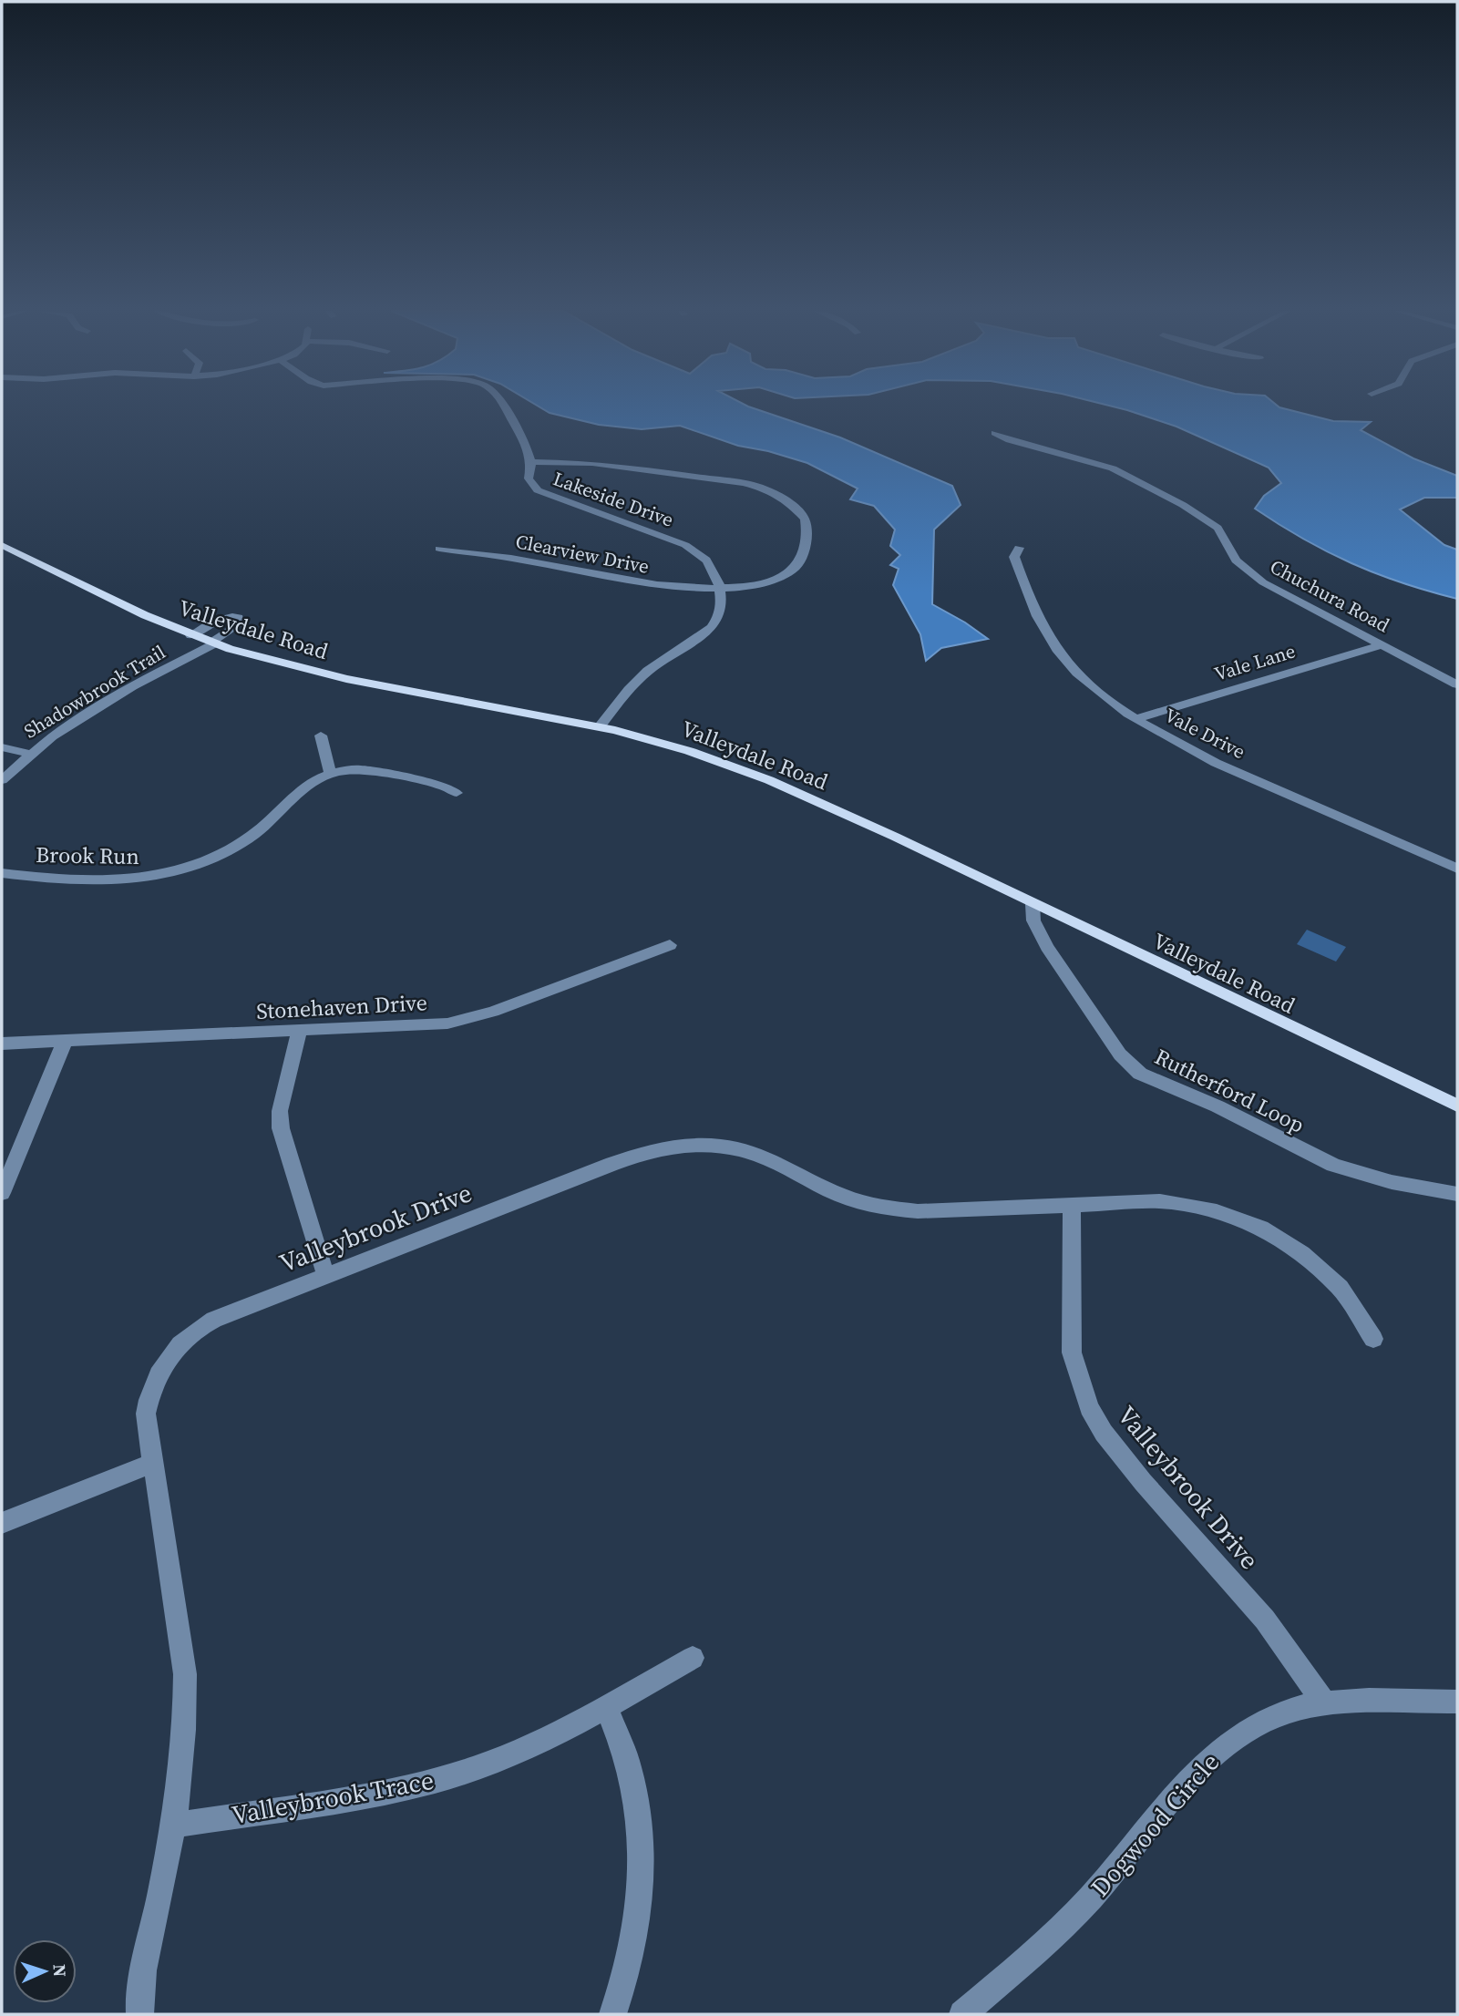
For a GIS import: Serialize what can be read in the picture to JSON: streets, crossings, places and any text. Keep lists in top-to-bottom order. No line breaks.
{"streets":{"main road":["Valleydale Road"],"street":["Lakeside Drive","Clearview Drive","Chuchura Road","Vale Lane","Shadowbrook Trail","Vale Drive","Brook Run","Stonehaven Drive","Rutherford Loop","Valleybrook Drive","Valleybrook Trace","Dogwood Circle"]},"crossings":[["Lakeside Drive","Clearview Drive"],["Lakeside Drive","Valleydale Road"],["Chuchura Road","Vale Lane"],["Valleydale Road","Shadowbrook Trail"],["Valleydale Road","Rutherford Loop"],["Vale Lane","Vale Drive"],["Valleybrook Drive","Valleybrook Trace"],["Valleybrook Drive","Dogwood Circle"]],"north":"right"}
